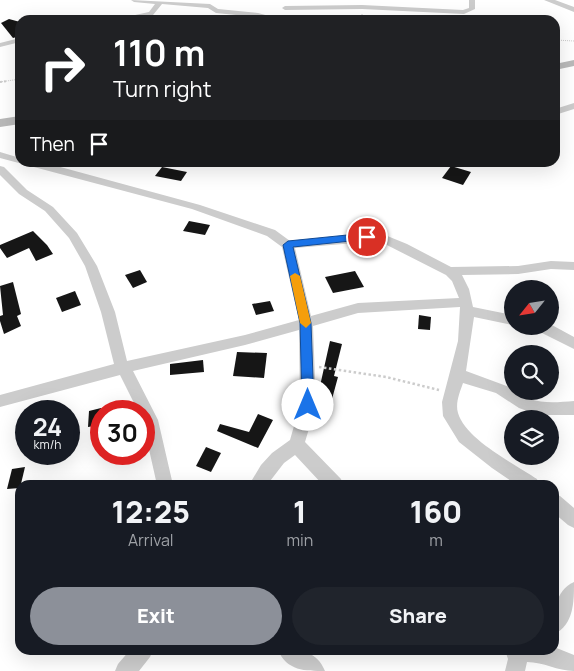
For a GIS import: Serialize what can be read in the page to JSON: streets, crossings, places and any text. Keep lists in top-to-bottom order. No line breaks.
{"north":"bottom left","page":{"turn":["110 m","Turn right"],"then":"Then","speed":"24 km/h","limit":"30","eta":["12:25","Arrival","1","min","160","m"],"buttons":["Exit","Share"]}}
